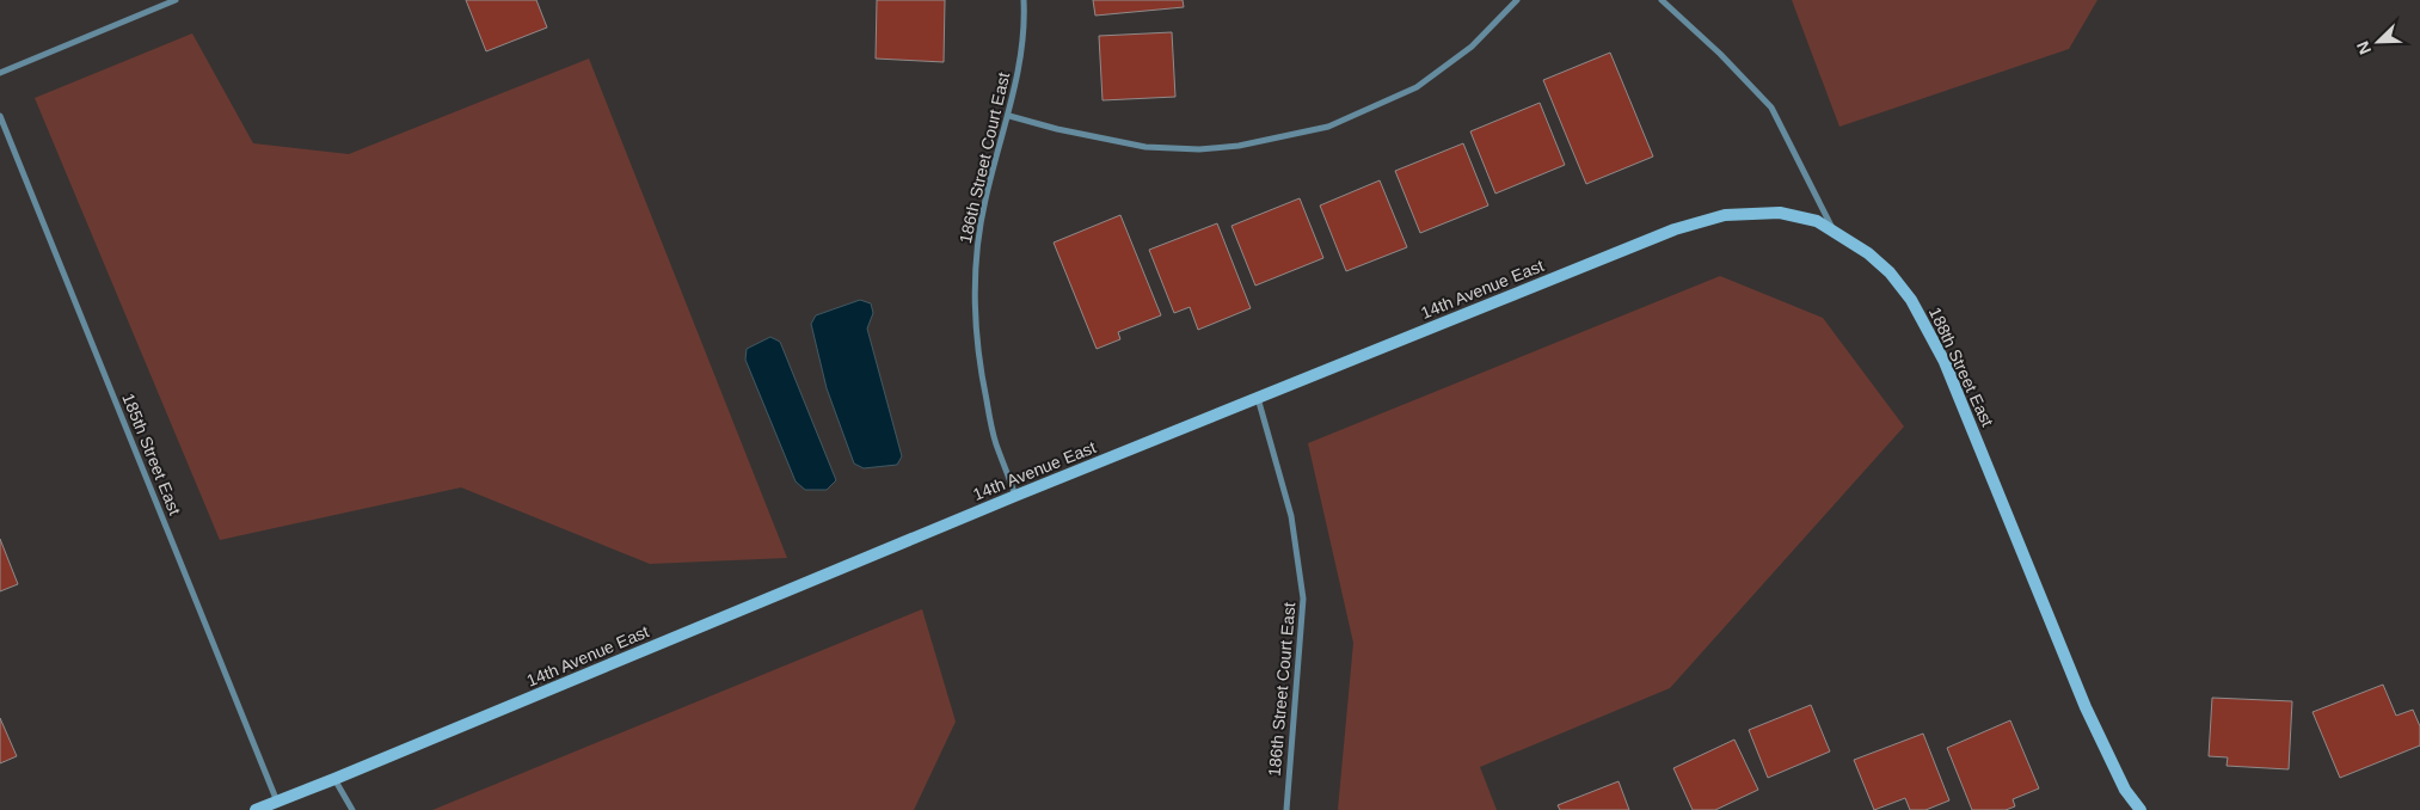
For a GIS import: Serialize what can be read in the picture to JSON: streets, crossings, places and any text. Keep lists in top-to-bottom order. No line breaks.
{"streets":{"street":["186th Street Court East","14th Avenue East","188th Street East","185th Street East"]},"crossings":[["186th Street Court East","14th Avenue East"],["14th Avenue East","188th Street East"],["14th Avenue East","185th Street East"]],"north":"bottom left"}
